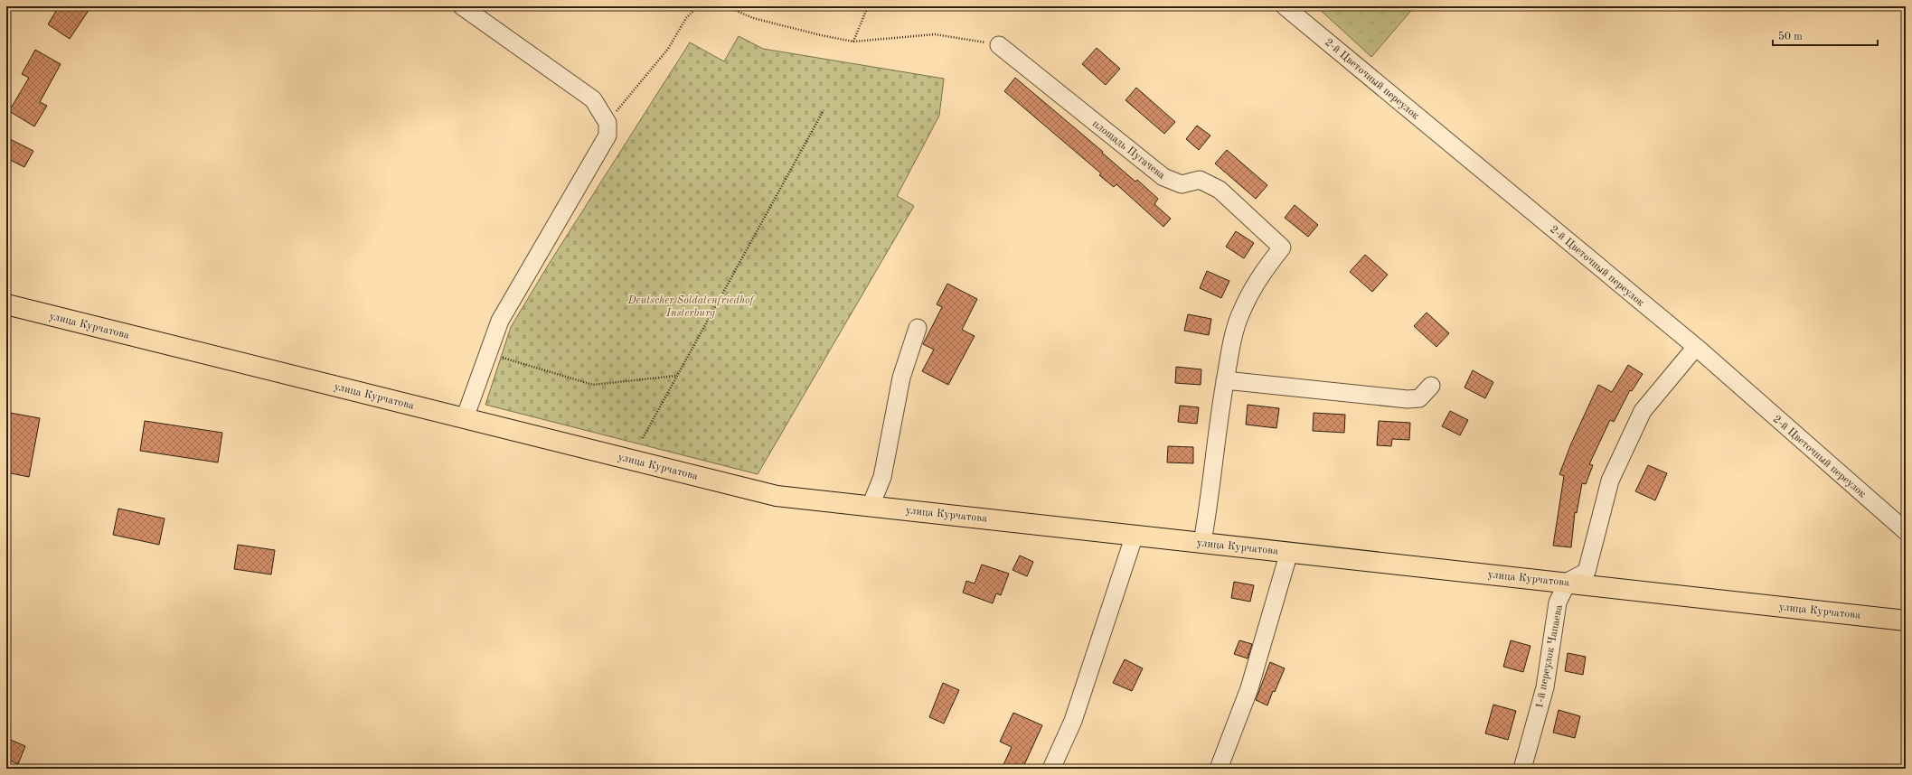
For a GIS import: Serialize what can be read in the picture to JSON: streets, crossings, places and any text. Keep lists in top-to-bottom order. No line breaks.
{"streets":{"main road":["улица Курчатова"],"street":["2-й Цветочный переулок","площадь Пугачева","1-й переулок Чапаева"]},"crossings":[["улица Курчатова","1-й переулок Чапаева"]],"parks":["Deutscher Soldatenfriedhof Insterburg"],"scale_bar":"50 m"}
